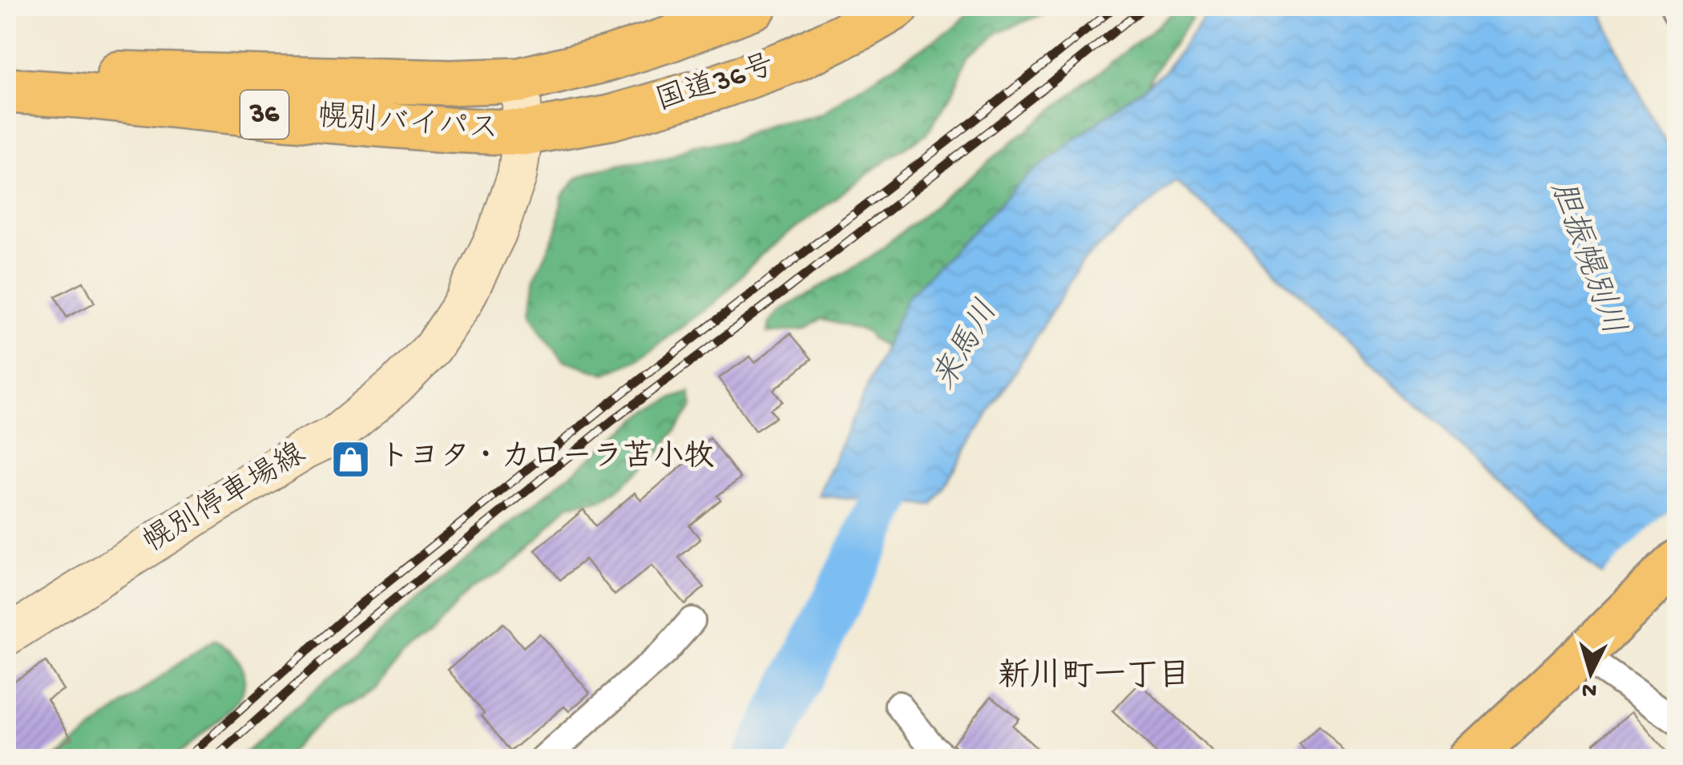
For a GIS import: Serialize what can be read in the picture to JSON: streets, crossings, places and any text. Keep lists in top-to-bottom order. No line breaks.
{"streets":{"highway":["国道36号","36","幌別バイパス"],"main road":["幌別停車場線"]},"crossings":[["国道36号","幌別バイパス"],["国道36号","幌別停車場線"],["幌別バイパス","幌別停車場線"]],"districts":["新川町一丁目"],"water":["胆振幌別川","来馬川"],"places":{"shop":["トヨタ・カローラ苫小牧"]},"north":"bottom"}
